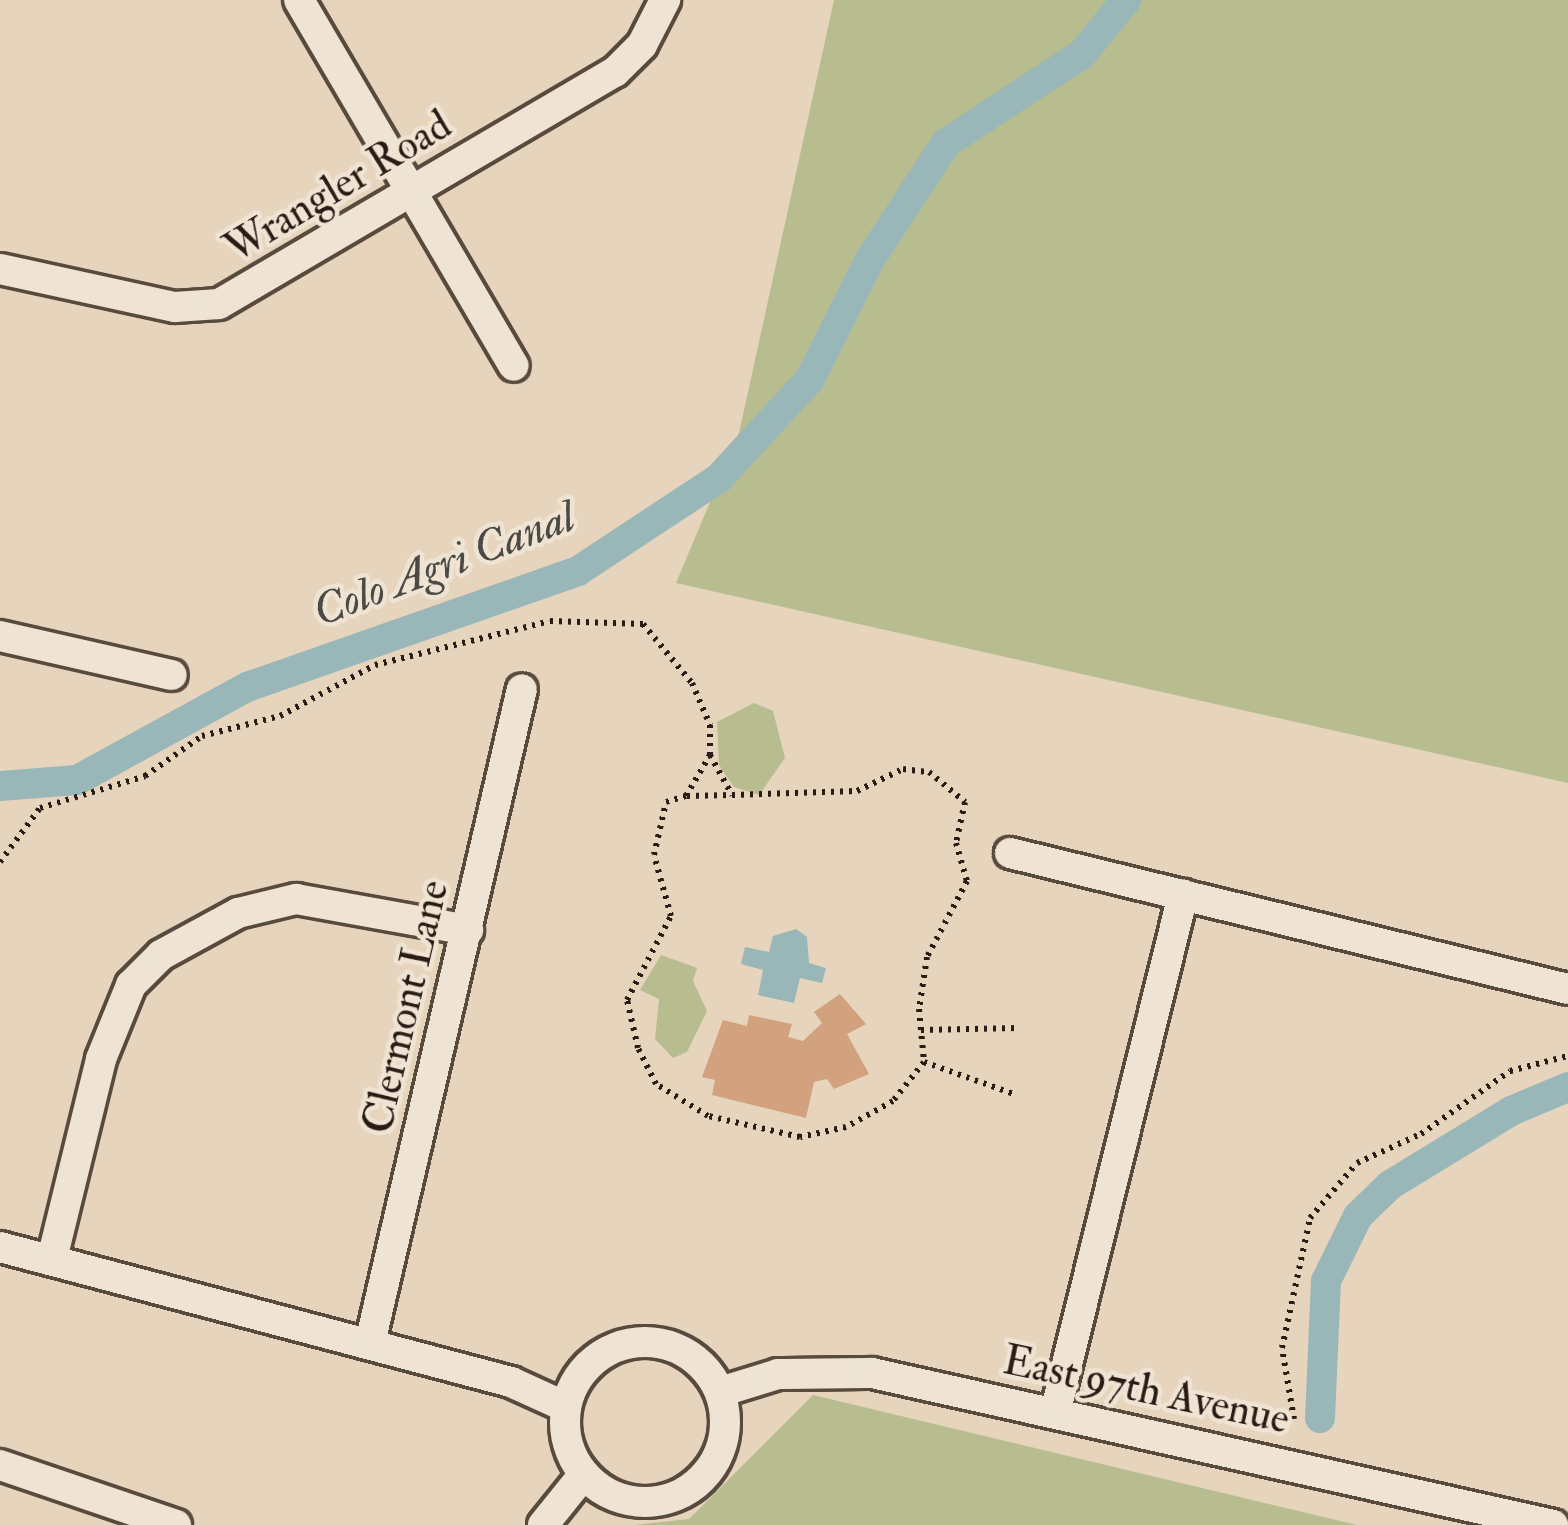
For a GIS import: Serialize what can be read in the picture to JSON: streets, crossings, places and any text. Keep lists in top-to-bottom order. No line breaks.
{"streets":{"street":["Wrangler Road","Clermont Lane","East 97th Avenue"]},"water":["Colo Agri Canal"]}
